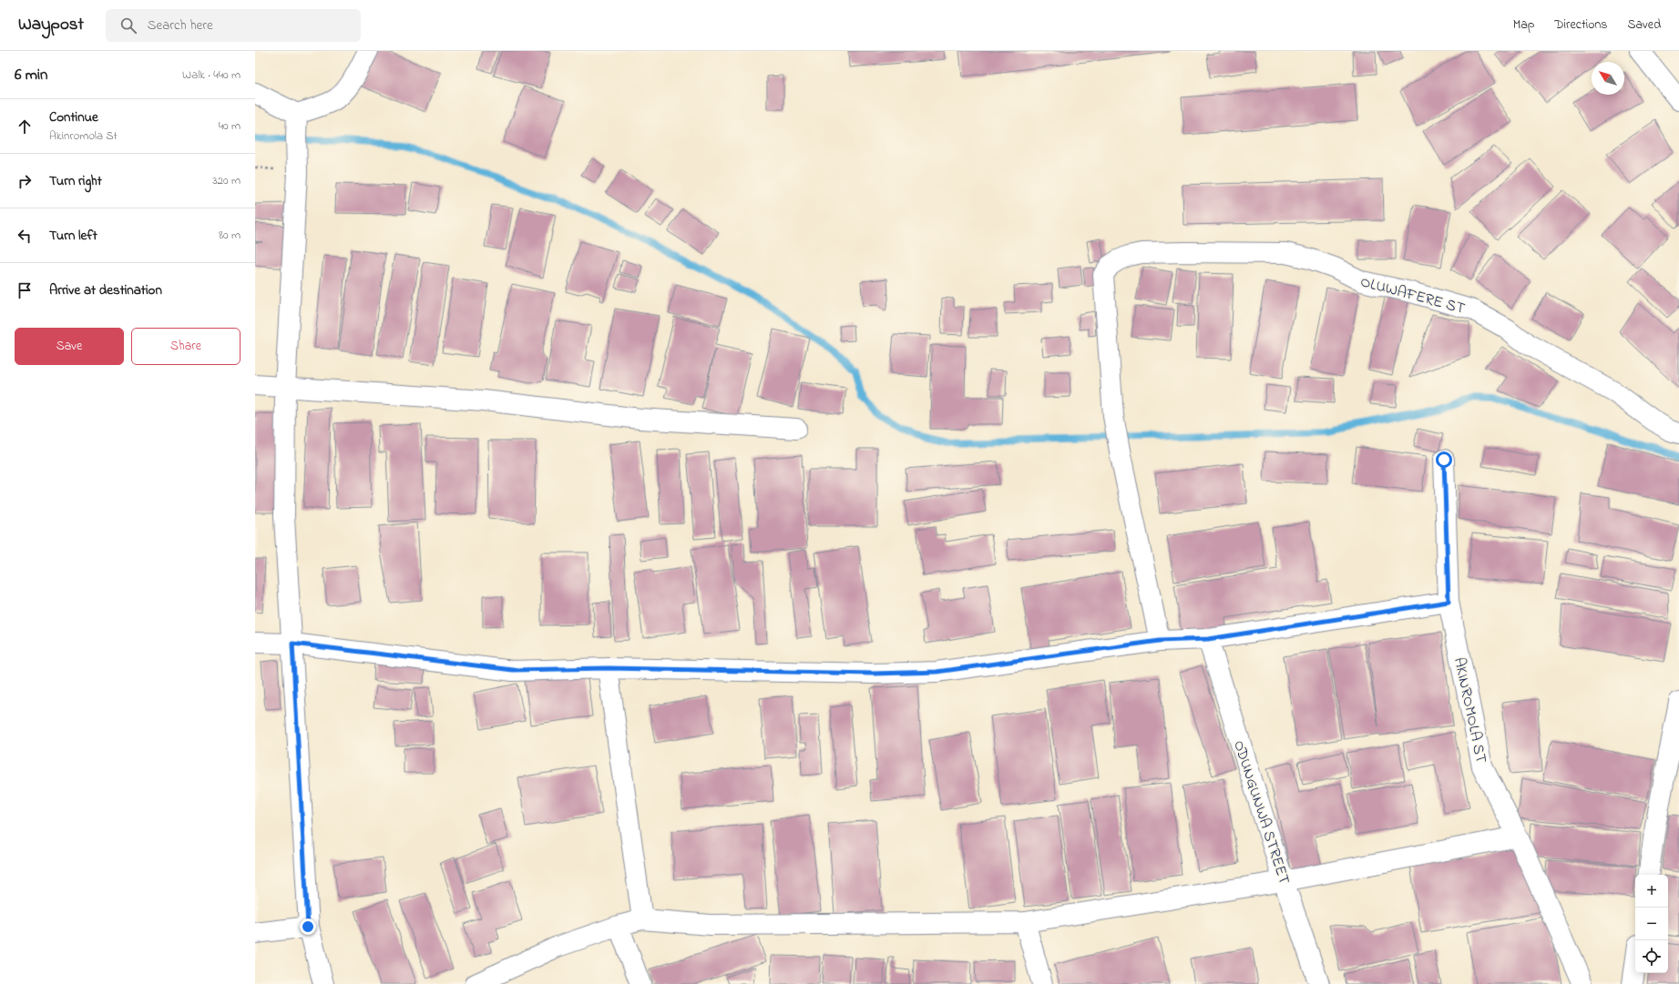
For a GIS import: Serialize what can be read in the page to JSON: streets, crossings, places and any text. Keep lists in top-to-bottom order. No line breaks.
{"streets":{"street":["OLUWAFERE ST","AKINROMOLA ST","ODUNGUNWA STREET"]},"north":"top left","page":{"header":"Waypost","search":"Search here","nav":["Map","Directions","Saved"],"heading":["6 min","Walk · 440 m"],"list":[["Continue","Akinromola St","40 m"],["Turn right","320 m"],["Turn left","80 m"],"Arrive at destination"],"buttons":["Save","Share"],"map_buttons":["+","−"]}}
